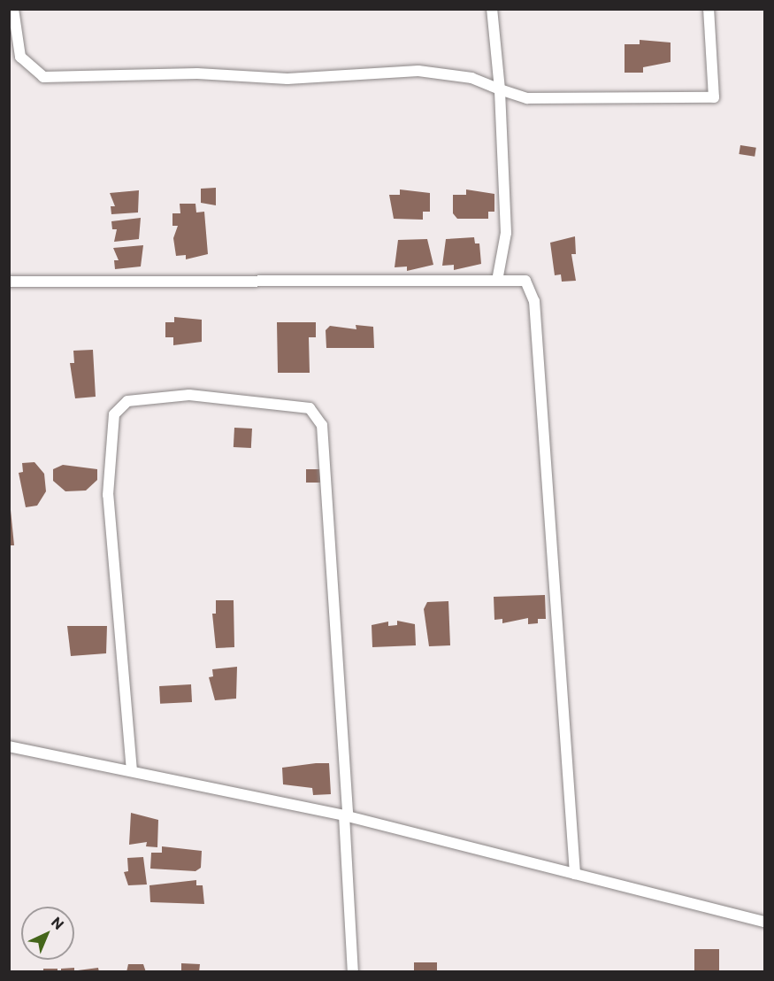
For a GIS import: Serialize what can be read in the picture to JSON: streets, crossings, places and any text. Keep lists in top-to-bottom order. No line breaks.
{"north":"top right"}
